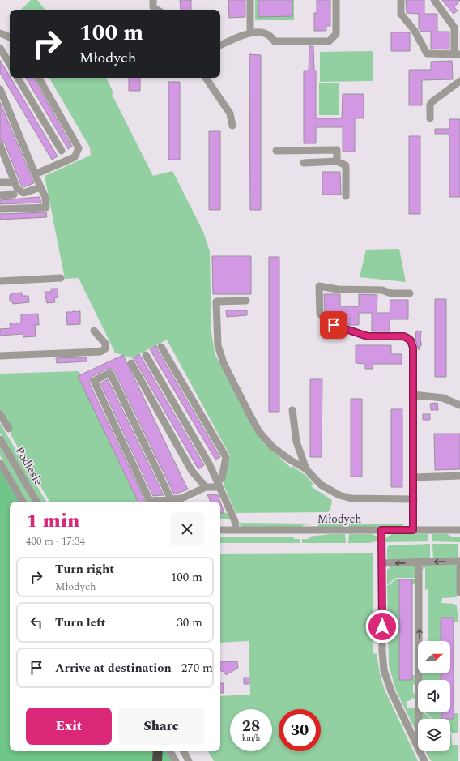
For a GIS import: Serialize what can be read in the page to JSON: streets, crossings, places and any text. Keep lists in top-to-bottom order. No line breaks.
{"streets":{"street":["Podlesie","Młodych"]},"north":"right","page":{"turn":["100 m","Młodych"],"heading":["1 min","400 m · 17:34"],"list":[{"name":"Turn right","note":"Młodych","value":"100 m"},{"name":"Turn left","value":"30 m"},{"name":"Arrive at destination","value":"270 m"}],"buttons":["Exit","Share"],"speed":"28 km/h","limit":"30"}}
